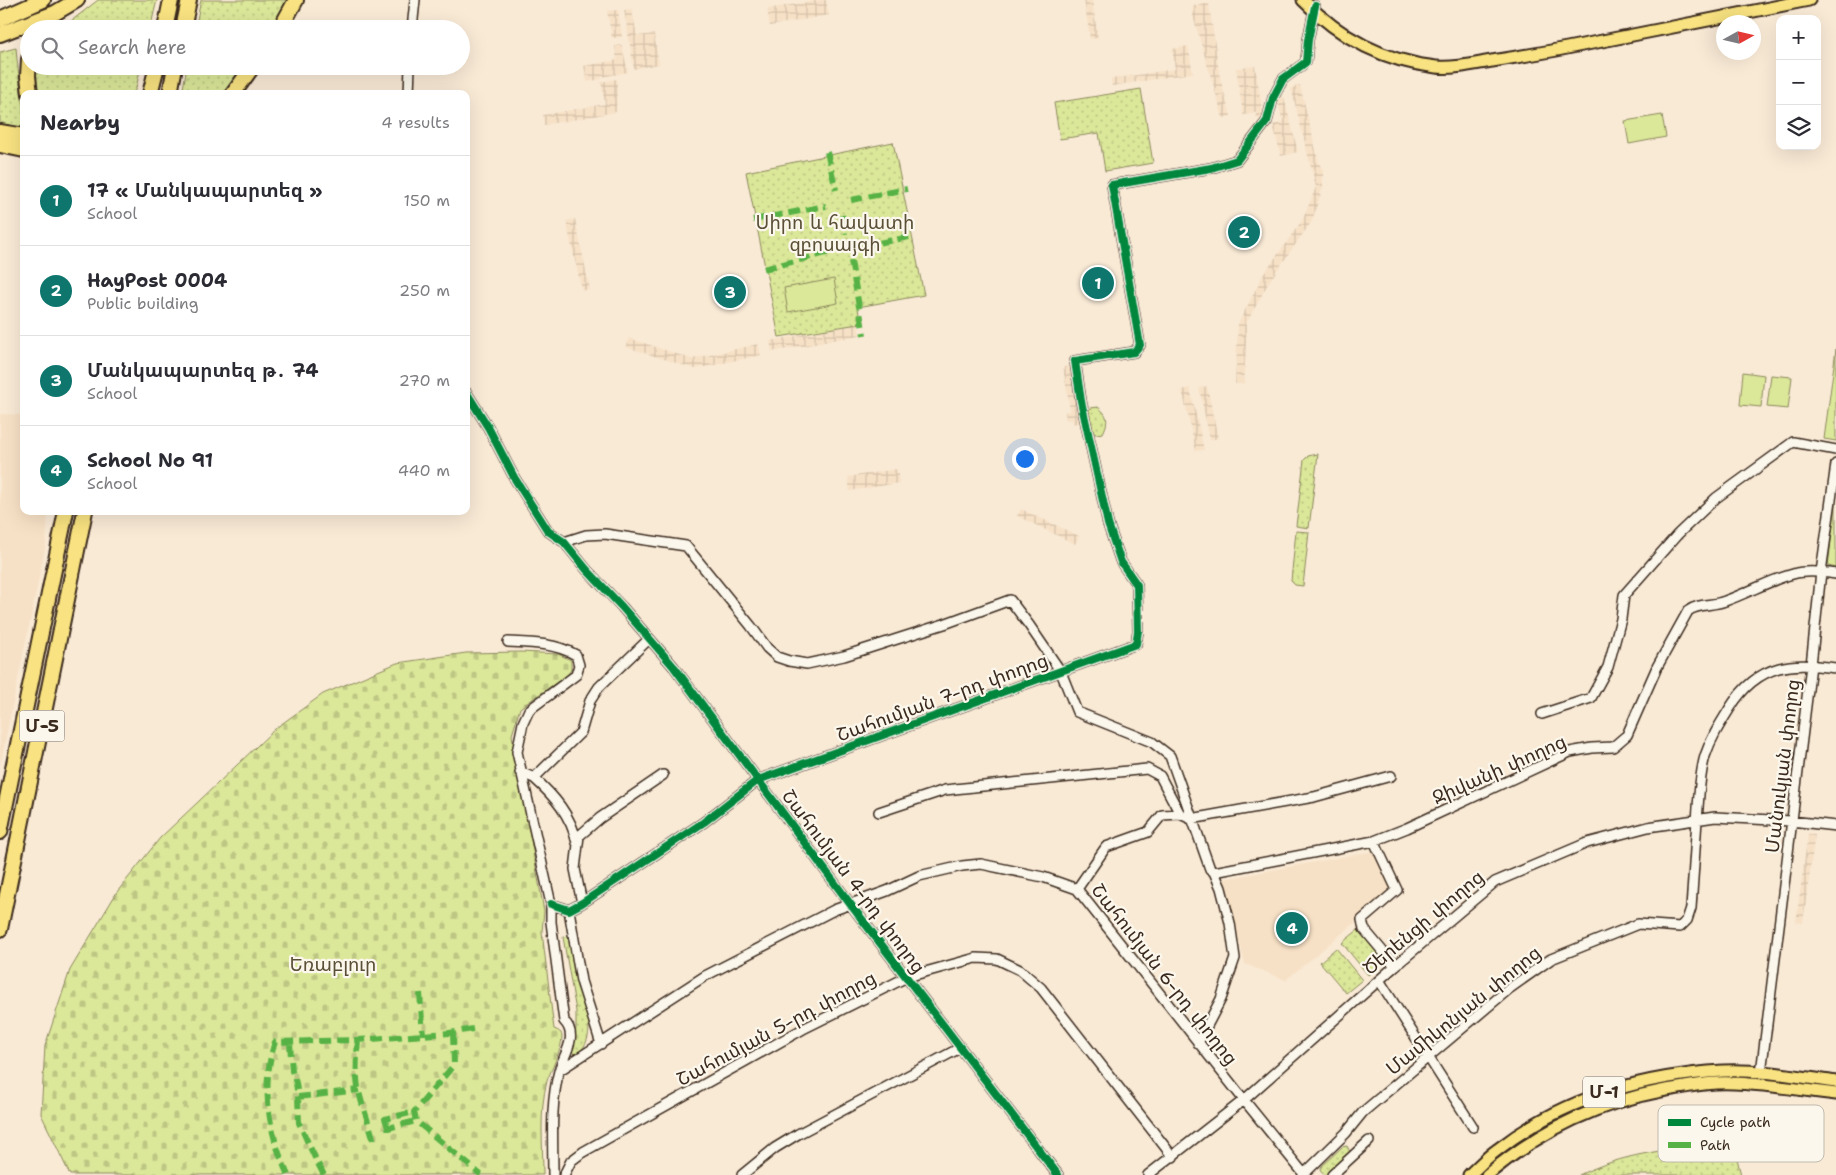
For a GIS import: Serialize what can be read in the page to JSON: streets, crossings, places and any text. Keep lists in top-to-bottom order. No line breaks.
{"streets":{"highway":["Մ-5"],"main road":["Մ-1"],"street":["Շահումյան 7-րդ փողոց","Մանուկյան փողոց","Ջիվանի փողոց","Շահումյան 4-րդ փողոց","Ծերենցի փողոց","Շահումյան 6-րդ փողոց","Մամիկոնյան փողոց","Շահումյան 5-րդ փողոց"]},"crossings":[["Շահումյան 7-րդ փողոց","Շահումյան 4-րդ փողոց"],["Մանուկյան փողոց","Ջիվանի փողոց"],["Մանուկյան փողոց","Ծերենցի փողոց"],["Մանուկյան փողոց","Մ-1"],["Շահումյան 4-րդ փողոց","Շահումյան 6-րդ փողոց"],["Շահումյան 4-րդ փողոց","Շահումյան 5-րդ փողոց"],["Ծերենցի փողոց","Շահումյան 6-րդ փողոց"],["Ծերենցի փողոց","Մամիկոնյան փողոց"],["Ծերենցի փողոց","Շահումյան 5-րդ փողոց"],["Շահումյան 6-րդ փողոց","Մամիկոնյան փողոց"]],"parks":["Սիրո և հավատի զբոսայգի","Եռաբլուր"],"legend":["Cycle path","Path"],"north":"right","page":{"map_buttons":["+","−"],"search":"Search here","heading":["Nearby","4 results"],"list":[{"mark":"1","name":"17 « Մանկապարտեզ »","note":"School","value":"150 m"},{"mark":"2","name":"HayPost 0004","note":"Public building","value":"250 m"},{"mark":"3","name":"Մանկապարտեզ թ․ 74","note":"School","value":"270 m"},{"mark":"4","name":"School No 91","note":"School","value":"440 m"}],"pins":["2","1","3","4"]}}
